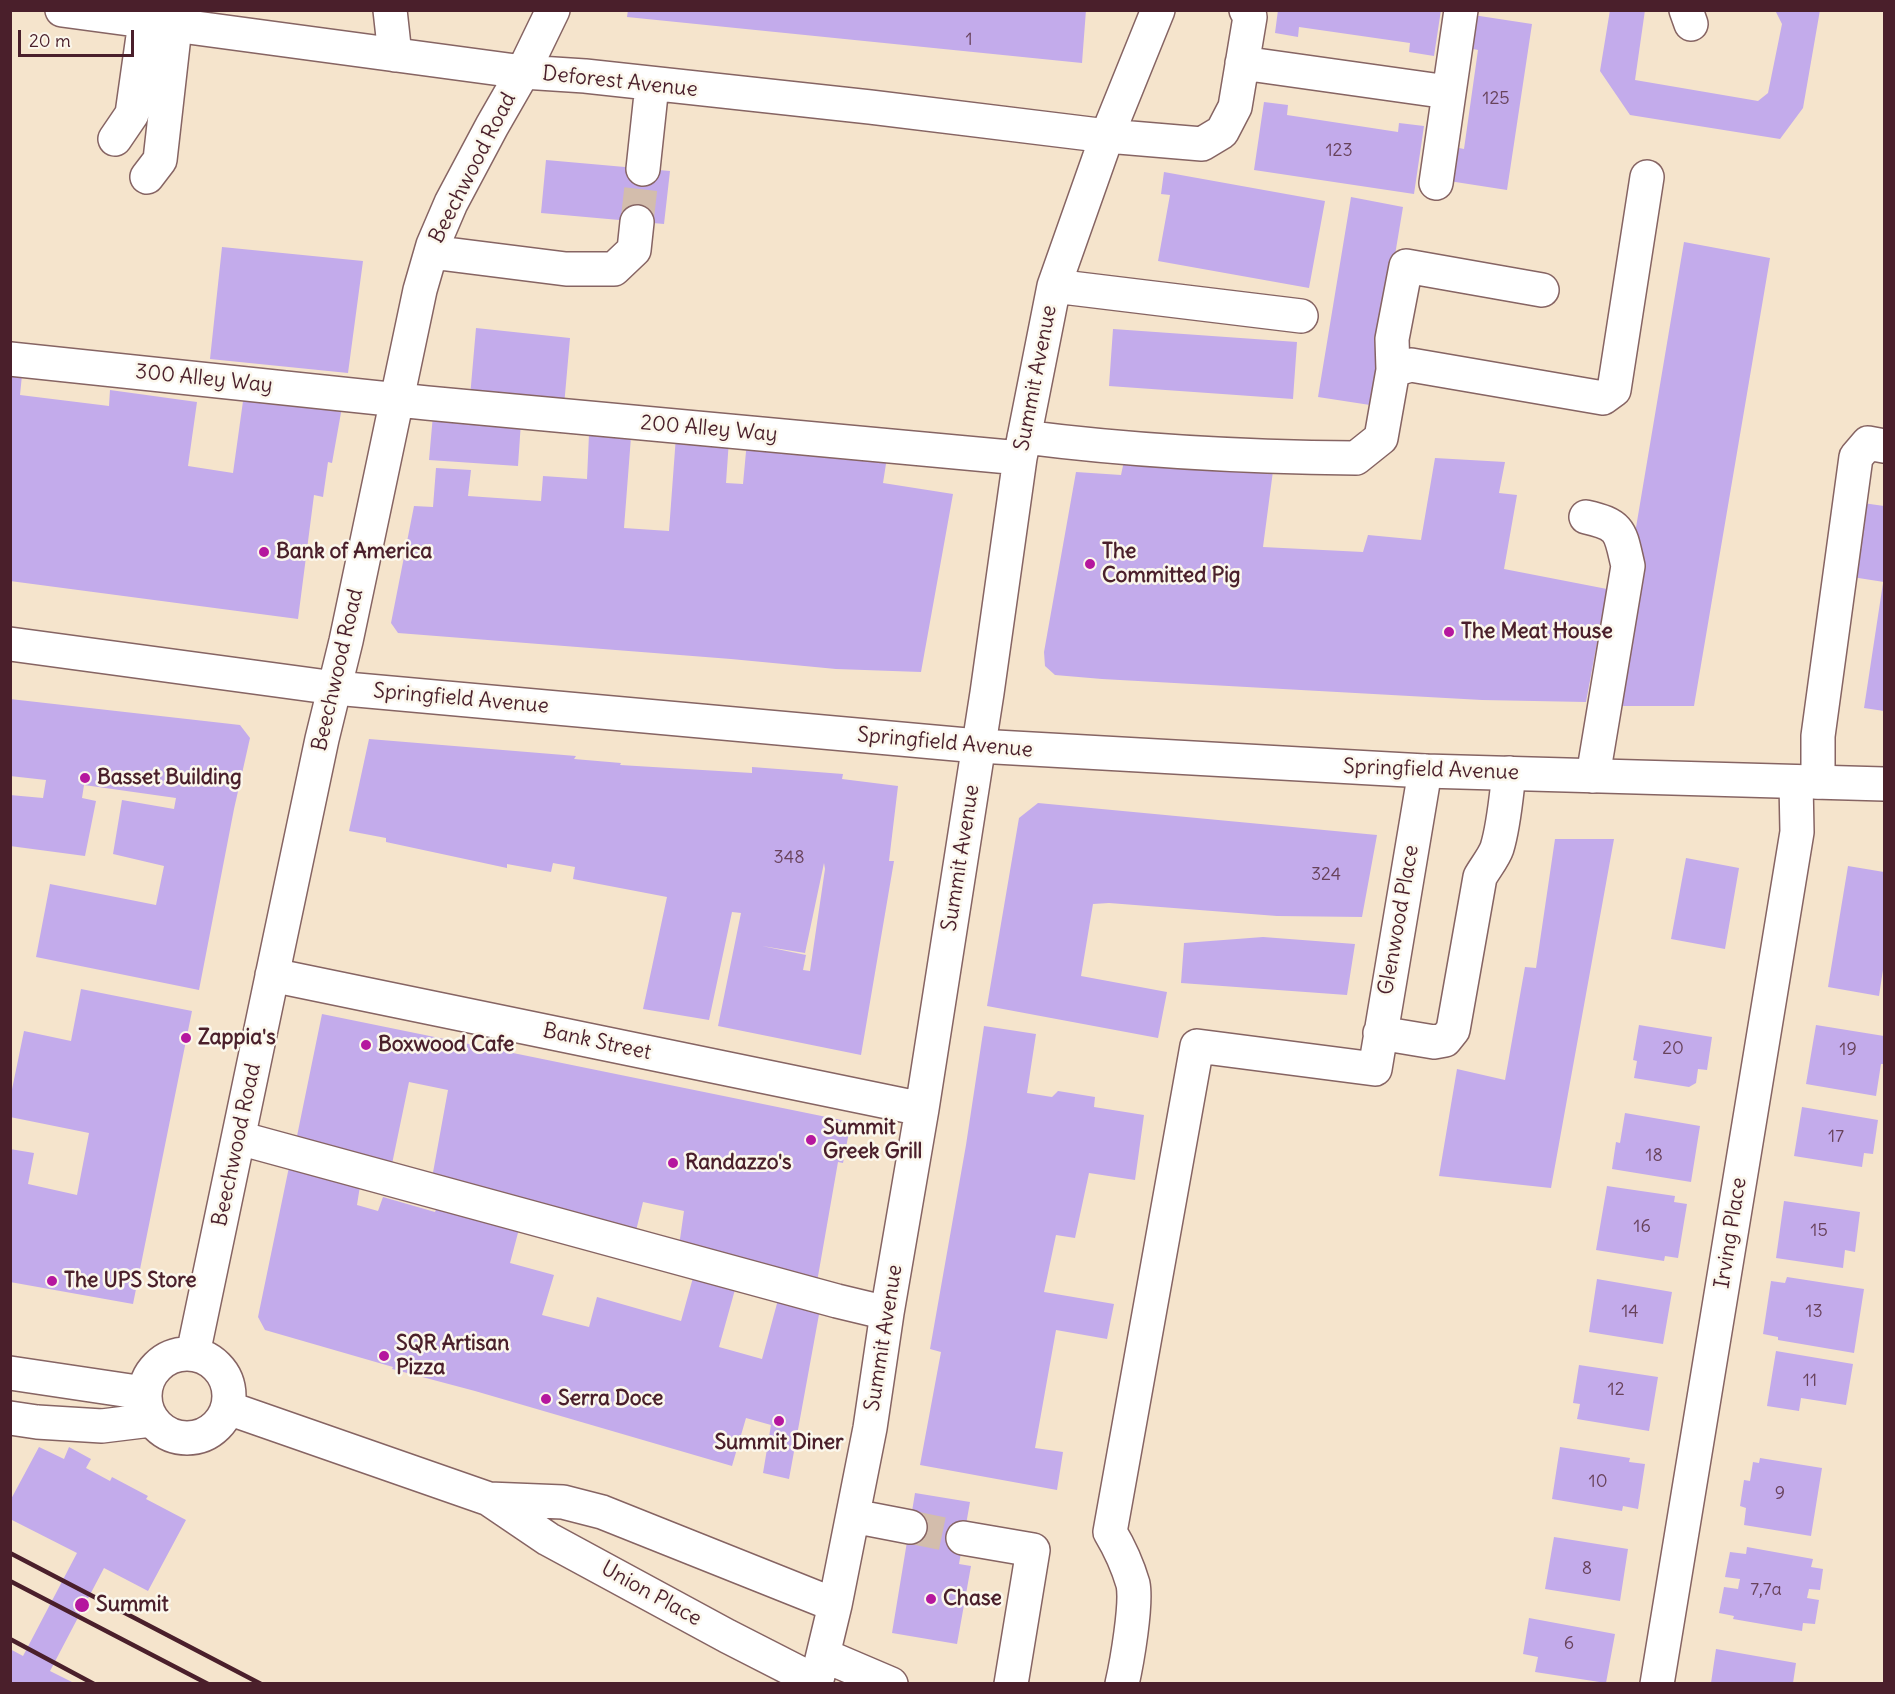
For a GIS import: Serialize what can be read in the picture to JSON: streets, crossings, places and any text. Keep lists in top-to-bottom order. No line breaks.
{"streets":{"street":["Deforest Avenue","Beechwood Road","Summit Avenue","300 Alley Way","200 Alley Way","Springfield Avenue","Glenwood Place","Bank Street","Irving Place","Union Place"]},"crossings":[["Deforest Avenue","Beechwood Road"],["Deforest Avenue","Summit Avenue"],["Beechwood Road","300 Alley Way"],["Beechwood Road","200 Alley Way"],["Beechwood Road","Springfield Avenue"],["Beechwood Road","Bank Street"],["Beechwood Road","Union Place"],["Summit Avenue","200 Alley Way"],["Summit Avenue","Springfield Avenue"],["Summit Avenue","Bank Street"],["Summit Avenue","Union Place"],["300 Alley Way","200 Alley Way"],["Springfield Avenue","Glenwood Place"],["Springfield Avenue","Irving Place"]],"places":["Bank of America","The Committed Pig","The Meat House","Basset Building","Zappia's","Boxwood Cafe","Summit Greek Grill","Randazzo's","The UPS Store","SQR Artisan Pizza","Serra Doce","Summit Diner","Chase","Summit"],"house_numbers":["1","125","123","348","324","20","19","17","18","16","15","14","13","11","12","10","9","8","7,7a","6"],"scale_bar":"20 m"}
